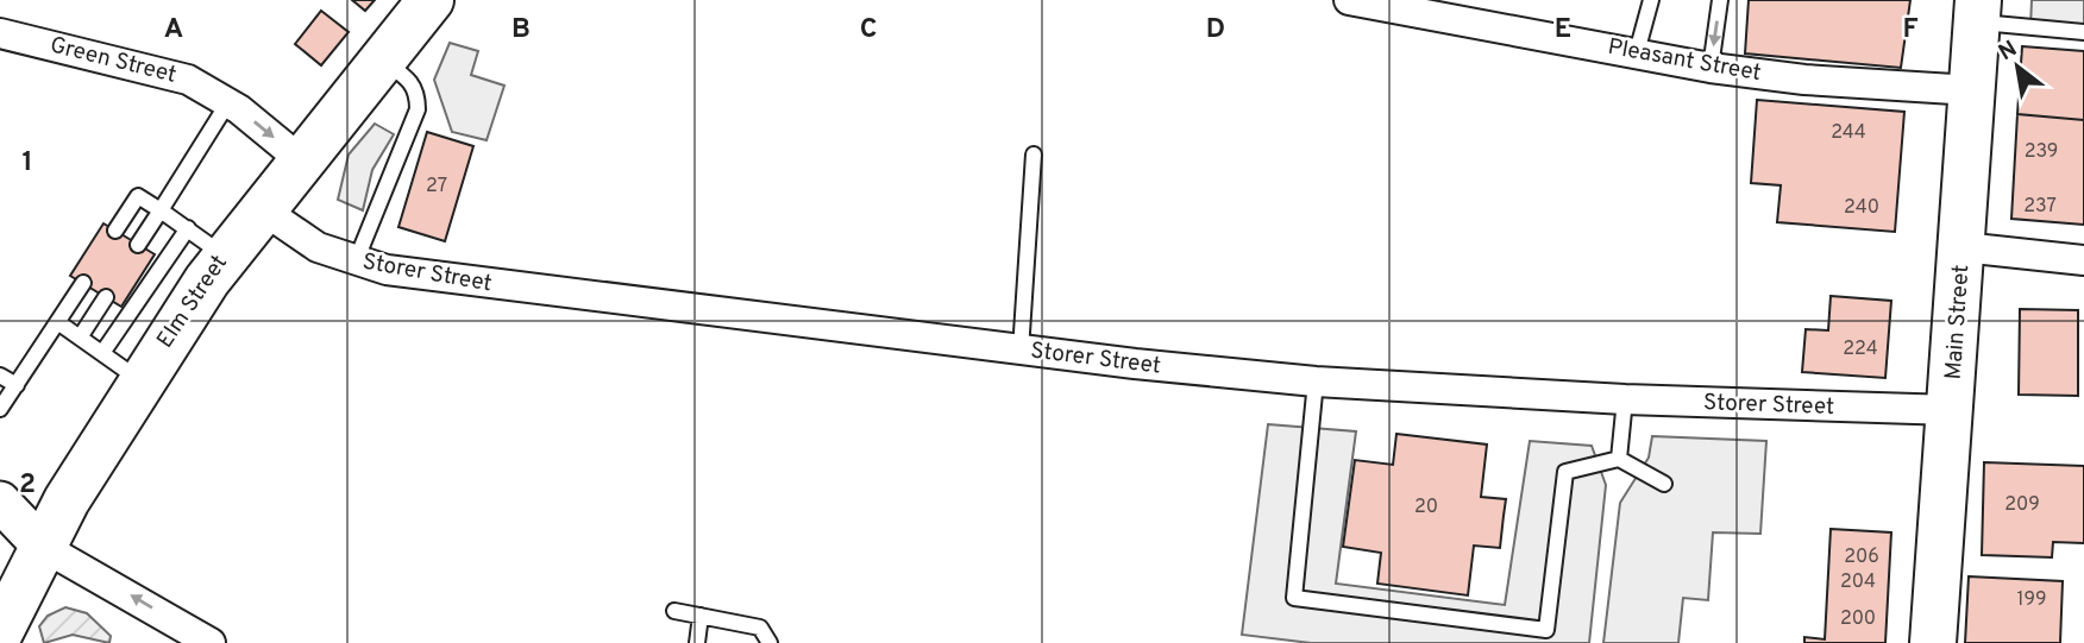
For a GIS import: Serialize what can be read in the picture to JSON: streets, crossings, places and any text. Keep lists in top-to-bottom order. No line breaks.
{"streets":{"main road":["Elm Street","Main Street"],"street":["Green Street","Pleasant Street","Storer Street"]},"crossings":[["Green Street","Elm Street"],["Pleasant Street","Main Street"],["Storer Street","Elm Street"],["Storer Street","Main Street"]],"house_numbers":["244","239","27","237","240","224","209","20","206","204","199","200"],"north":"top left","grid":{"columns":["A","B","C","D","E","F"],"rows":["1","2"]}}
